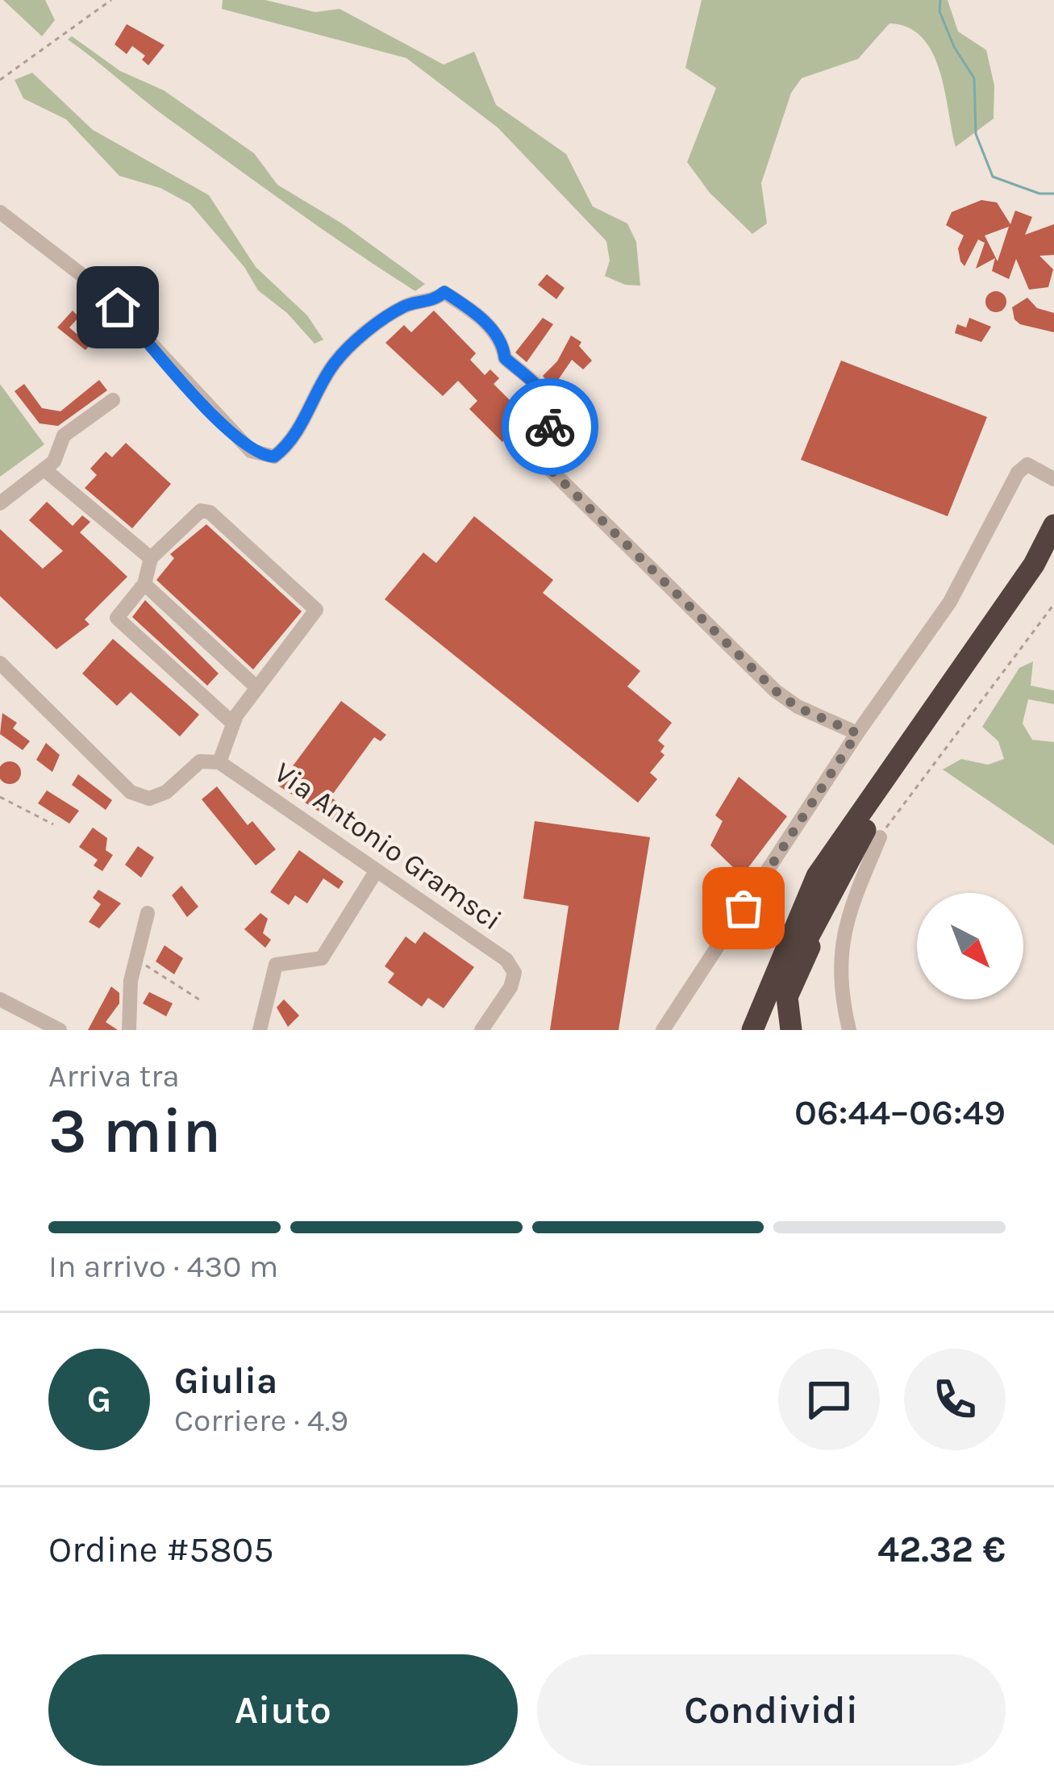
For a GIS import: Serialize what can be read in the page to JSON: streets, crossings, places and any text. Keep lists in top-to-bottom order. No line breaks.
{"streets":{"street":["Via Antonio Gramsci"]},"north":"bottom right","page":{"heading":["3 min","Arriva tra","06:44–06:49"],"panel":["Giulia","Corriere · 4.9","Ordine #5805","42.32 €"],"bar":"In arrivo · 430 m","round":"G","buttons":["Aiuto","Condividi"]}}
